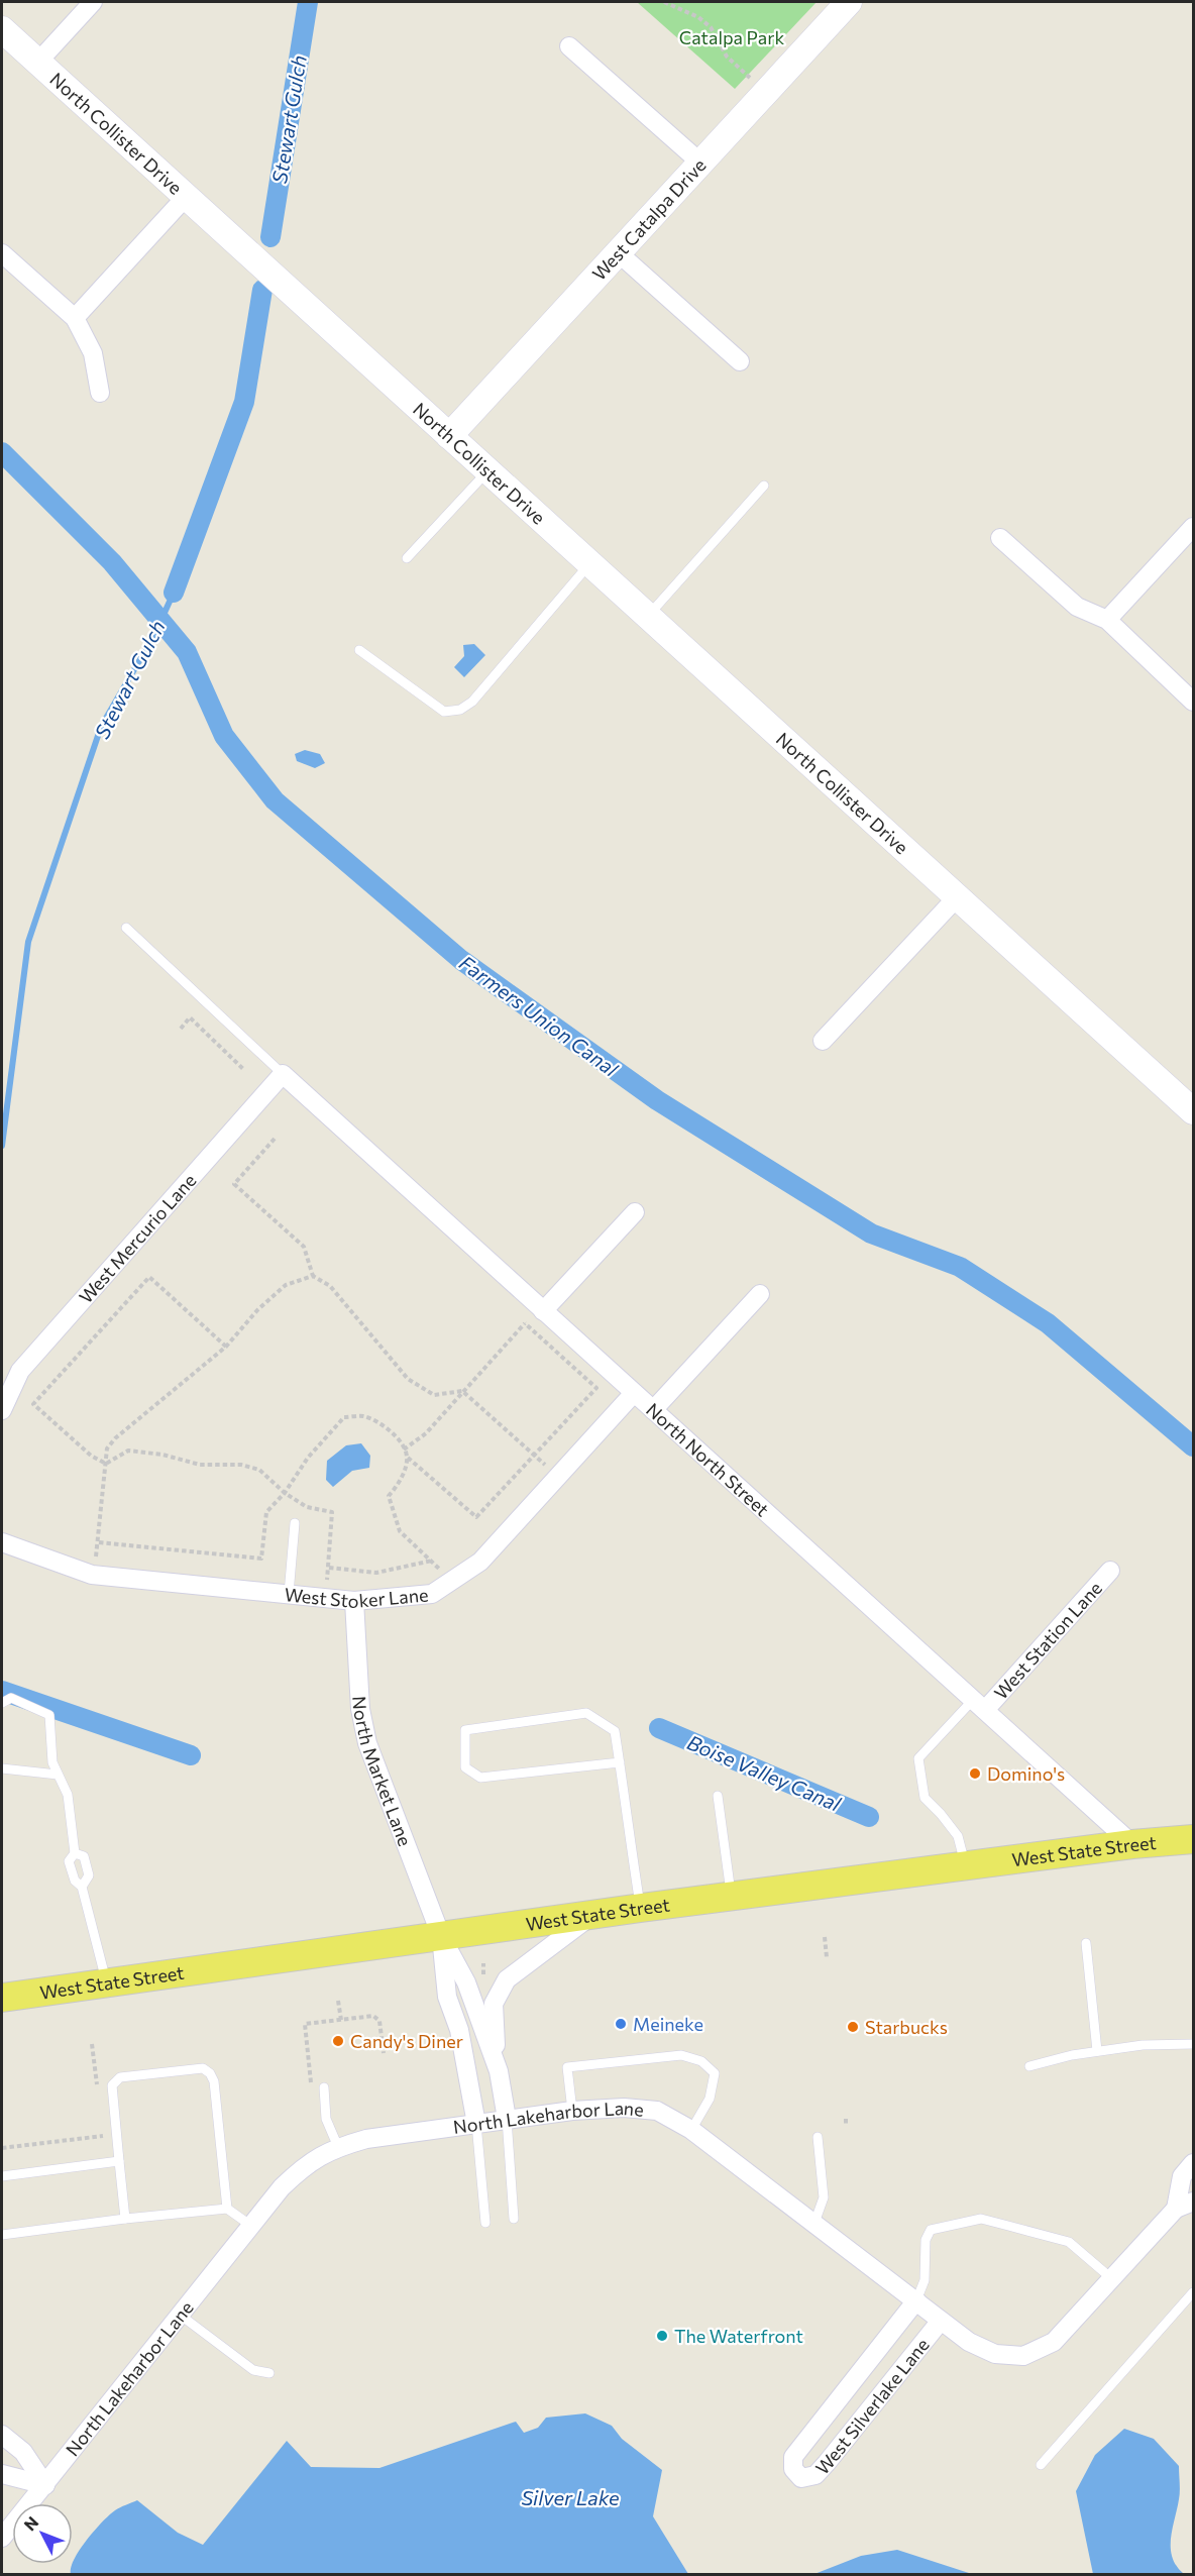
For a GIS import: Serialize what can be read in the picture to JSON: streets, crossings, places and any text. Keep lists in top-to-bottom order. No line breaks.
{"streets":{"main road":["West State Street"],"street":["North Collister Drive","West Catalpa Drive","West Mercurio Lane","North North Street","West Stoker Lane","West Station Lane","North Market Lane","North Lakeharbor Lane","West Silverlake Lane"]},"crossings":[["North Collister Drive","West Catalpa Drive"],["West Mercurio Lane","North North Street"],["North North Street","West Stoker Lane"],["North North Street","West Station Lane"],["North North Street","West State Street"],["West Stoker Lane","North Market Lane"],["North Market Lane","West State Street"],["North Lakeharbor Lane","West Silverlake Lane"]],"water":["Stewart Gulch","Farmers Union Canal","Boise Valley Canal","Silver Lake"],"parks":["Catalpa Park"],"places":["Domino's","Meineke","Starbucks","Candy's Diner","The Waterfront"],"north":"top left"}
